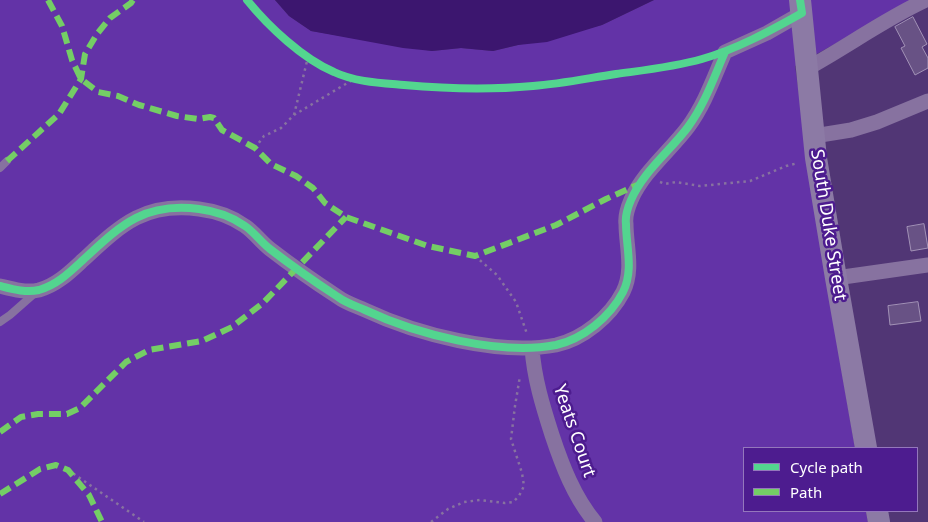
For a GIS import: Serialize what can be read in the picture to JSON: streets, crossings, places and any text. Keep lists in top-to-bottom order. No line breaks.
{"streets":{"main road":["South Duke Street"],"street":["Yeats Court"]},"legend":["Cycle path","Path"]}
